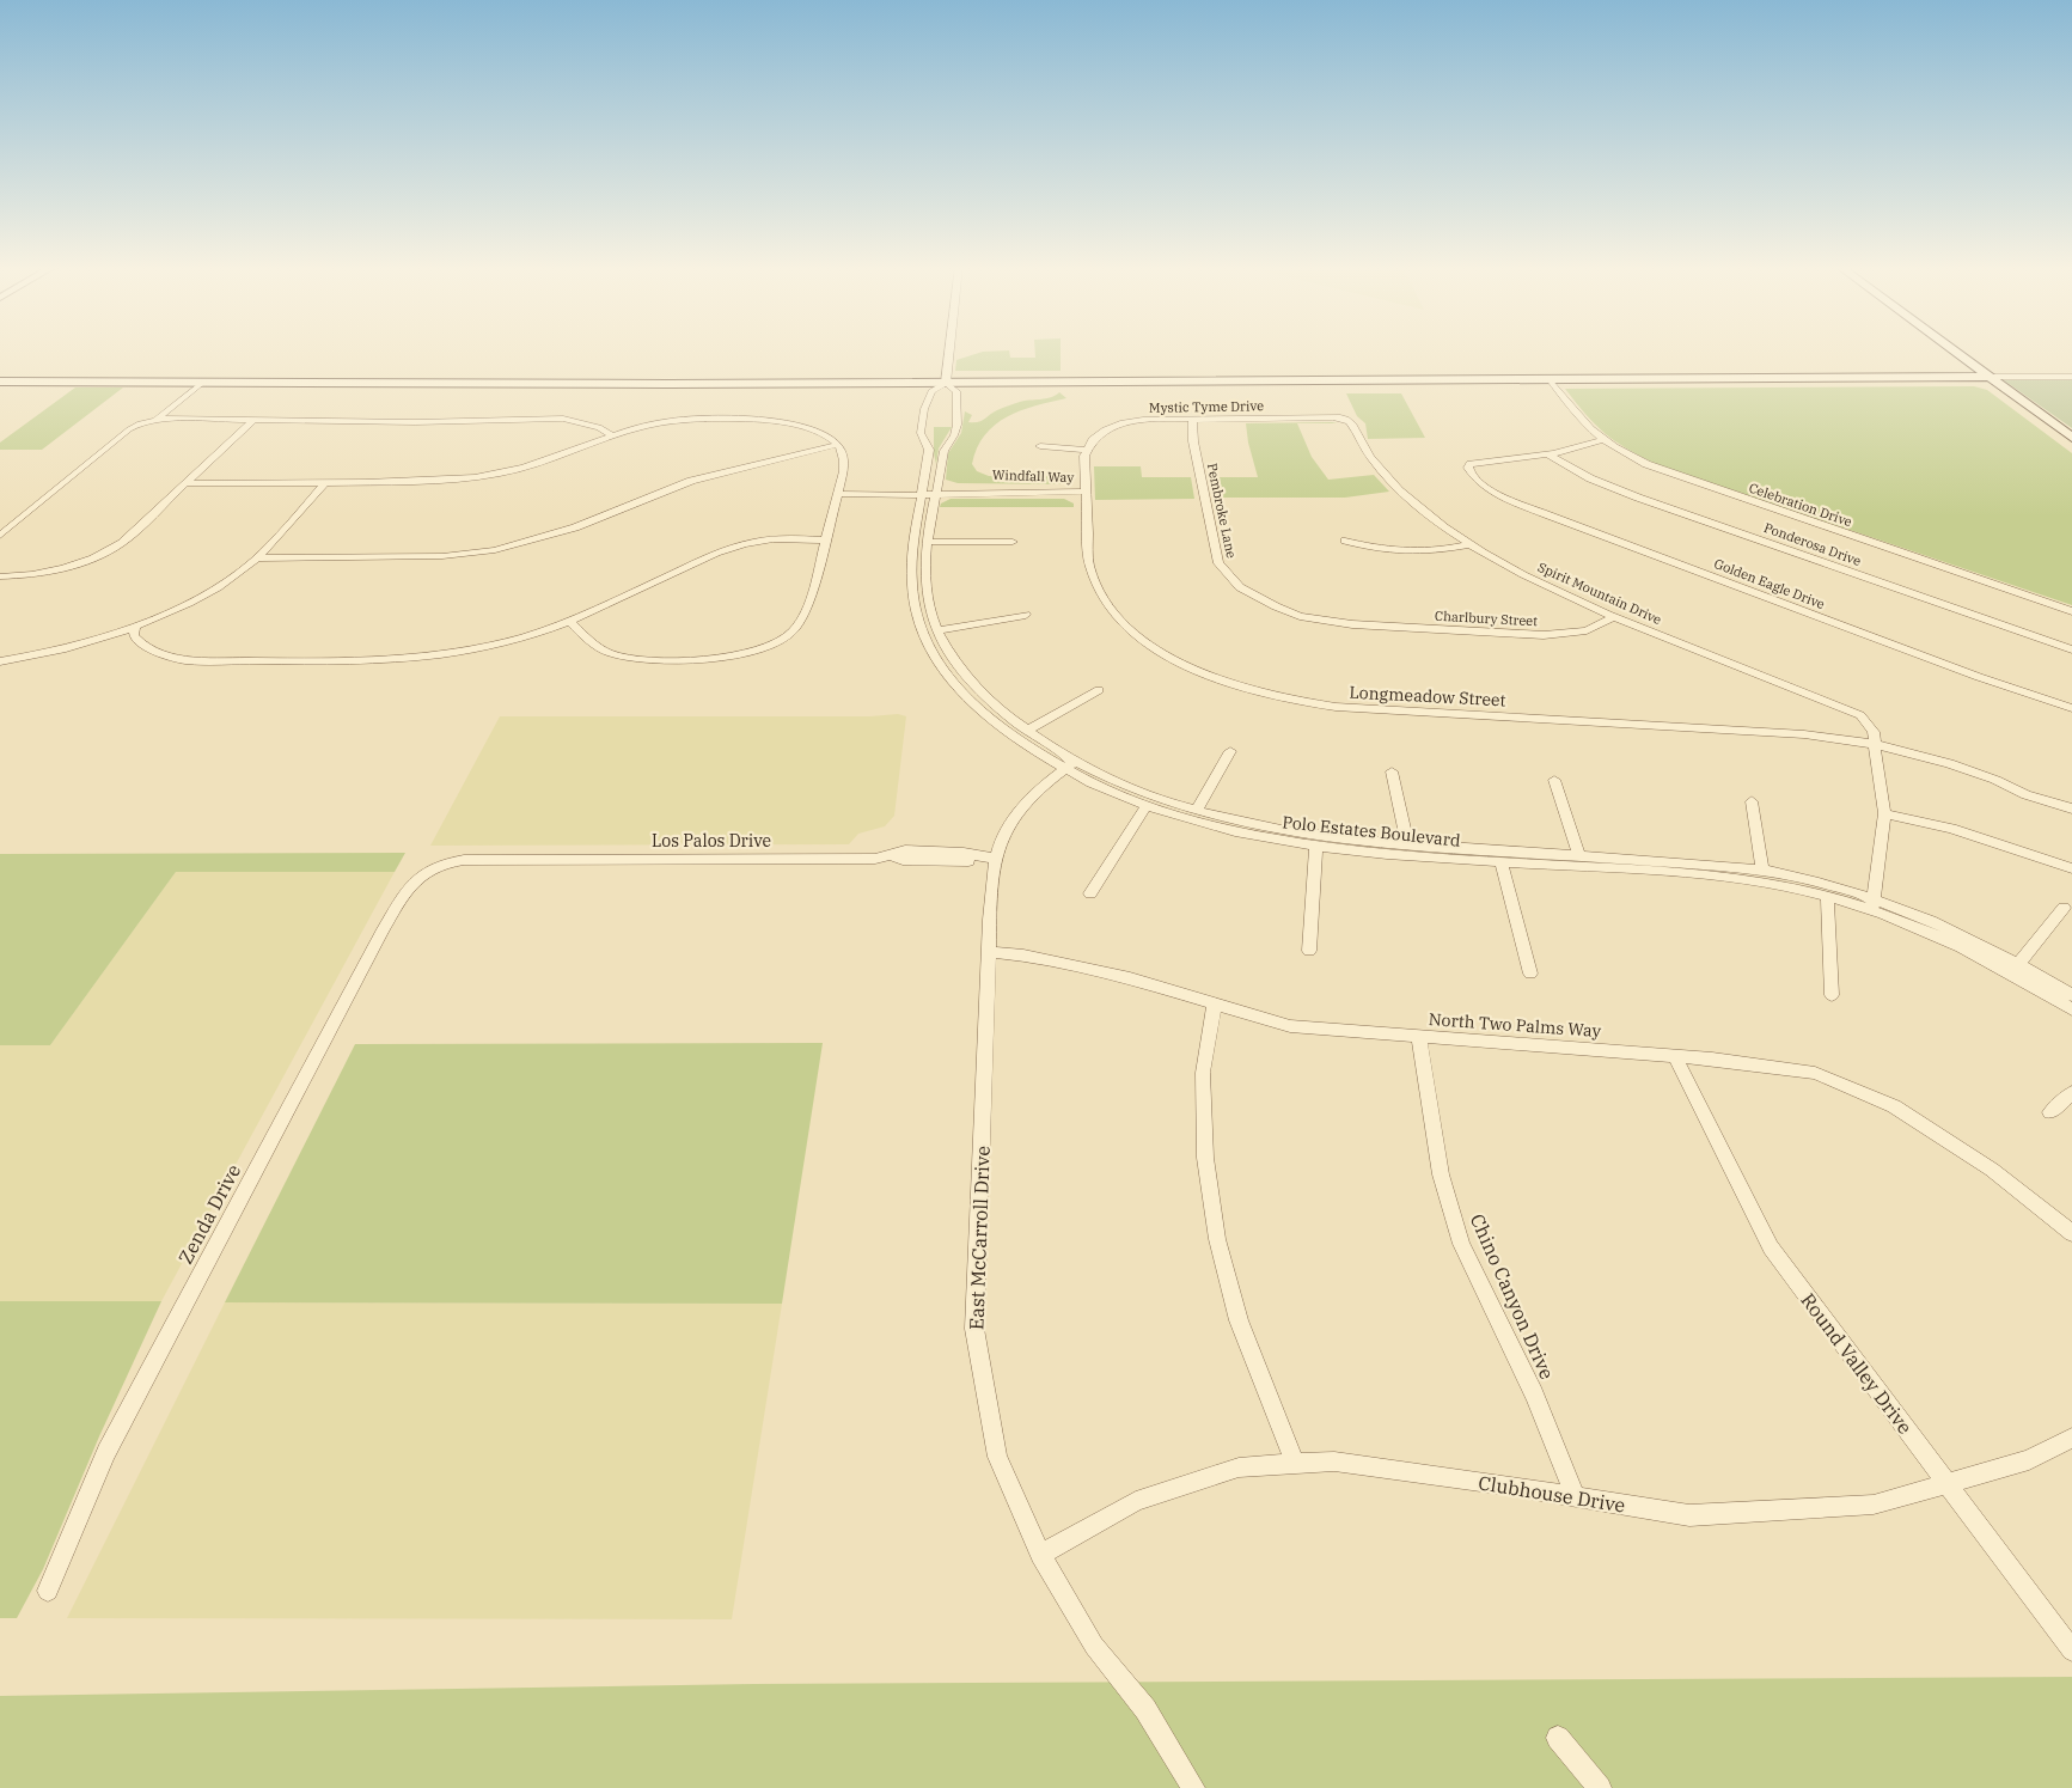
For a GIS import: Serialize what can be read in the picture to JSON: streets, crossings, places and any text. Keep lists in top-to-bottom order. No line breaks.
{"streets":{"street":["Mystic Tyme Drive","Windfall Way","Celebration Drive","Pembroke Lane","Ponderosa Drive","Golden Eagle Drive","Spirit Mountain Drive","Charlbury Street","Longmeadow Street","Polo Estates Boulevard","Los Palos Drive","North Two Palms Way","Zenda Drive","East McCarroll Drive","Chino Canyon Drive","Round Valley Drive","Clubhouse Drive"]},"crossings":[["Mystic Tyme Drive","Pembroke Lane"],["Mystic Tyme Drive","Spirit Mountain Drive"],["Windfall Way","Longmeadow Street"],["Windfall Way","Polo Estates Boulevard"],["Pembroke Lane","Charlbury Street"],["Ponderosa Drive","Golden Eagle Drive"],["Spirit Mountain Drive","Charlbury Street"],["Spirit Mountain Drive","Longmeadow Street"],["Spirit Mountain Drive","Polo Estates Boulevard"],["Los Palos Drive","Zenda Drive"],["North Two Palms Way","East McCarroll Drive"],["North Two Palms Way","Chino Canyon Drive"],["North Two Palms Way","Round Valley Drive"],["East McCarroll Drive","Clubhouse Drive"],["Chino Canyon Drive","Clubhouse Drive"],["Round Valley Drive","Clubhouse Drive"]]}
